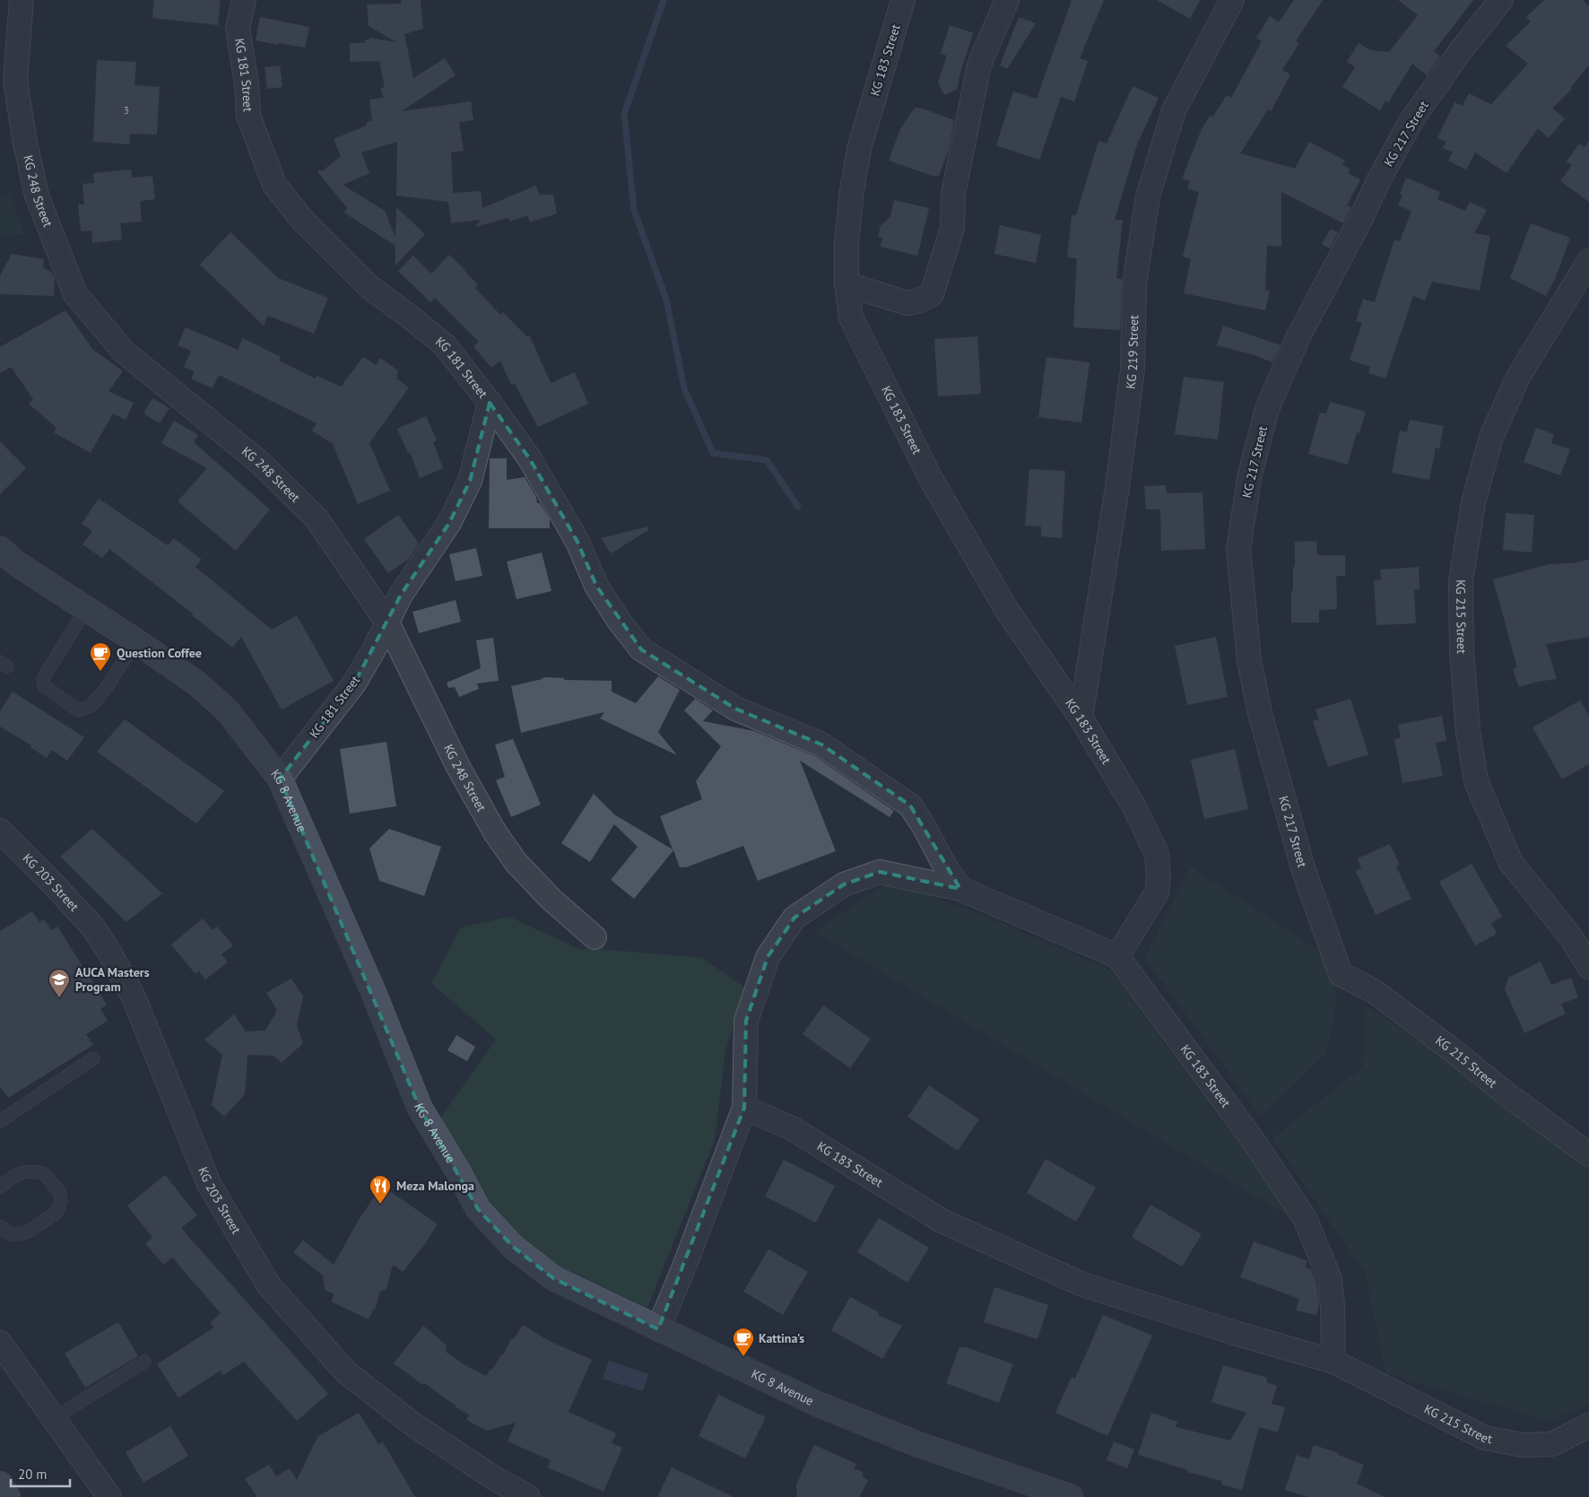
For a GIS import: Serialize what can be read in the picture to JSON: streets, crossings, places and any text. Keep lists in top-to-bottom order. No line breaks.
{"streets":{"street":["KG 183 Street","KG 181 Street","KG 217 Street","KG 248 Street","KG 219 Street","KG 215 Street","KG 8 Avenue","KG 203 Street"]},"crossings":[["KG 183 Street","KG 219 Street"],["KG 183 Street","KG 215 Street"],["KG 181 Street","KG 248 Street"],["KG 181 Street","KG 8 Avenue"],["KG 217 Street","KG 215 Street"]],"places":{"cafe":["Question Coffee","Kattina's"],"school or university":["AUCA Masters Program"],"restaurant":["Meza Malonga"]},"house_numbers":["3"],"scale_bar":"20 m"}
